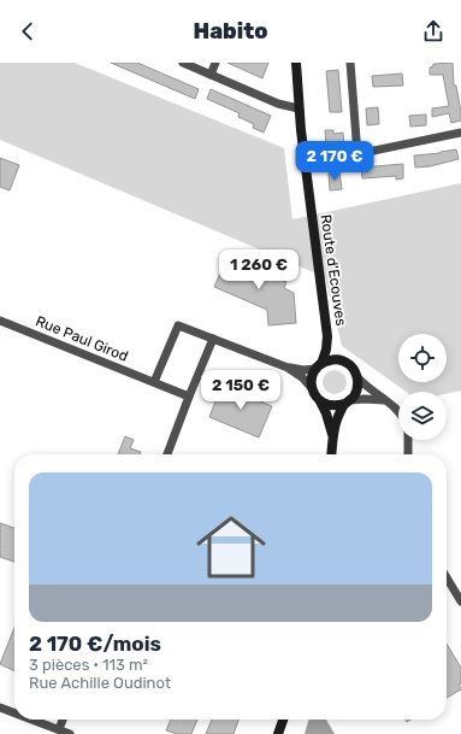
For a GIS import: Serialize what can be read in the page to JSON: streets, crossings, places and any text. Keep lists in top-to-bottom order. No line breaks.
{"streets":{"main road":["Route d'Ecouves"],"street":["Rue Paul Girod"]},"page":{"header":"Habito","price":["2 170 €","1 260 €","2 150 €"],"list":[{"name":"2 170 €/mois","note":"3 pièces · 113 m² · Rue Achille Oudinot"}]}}
